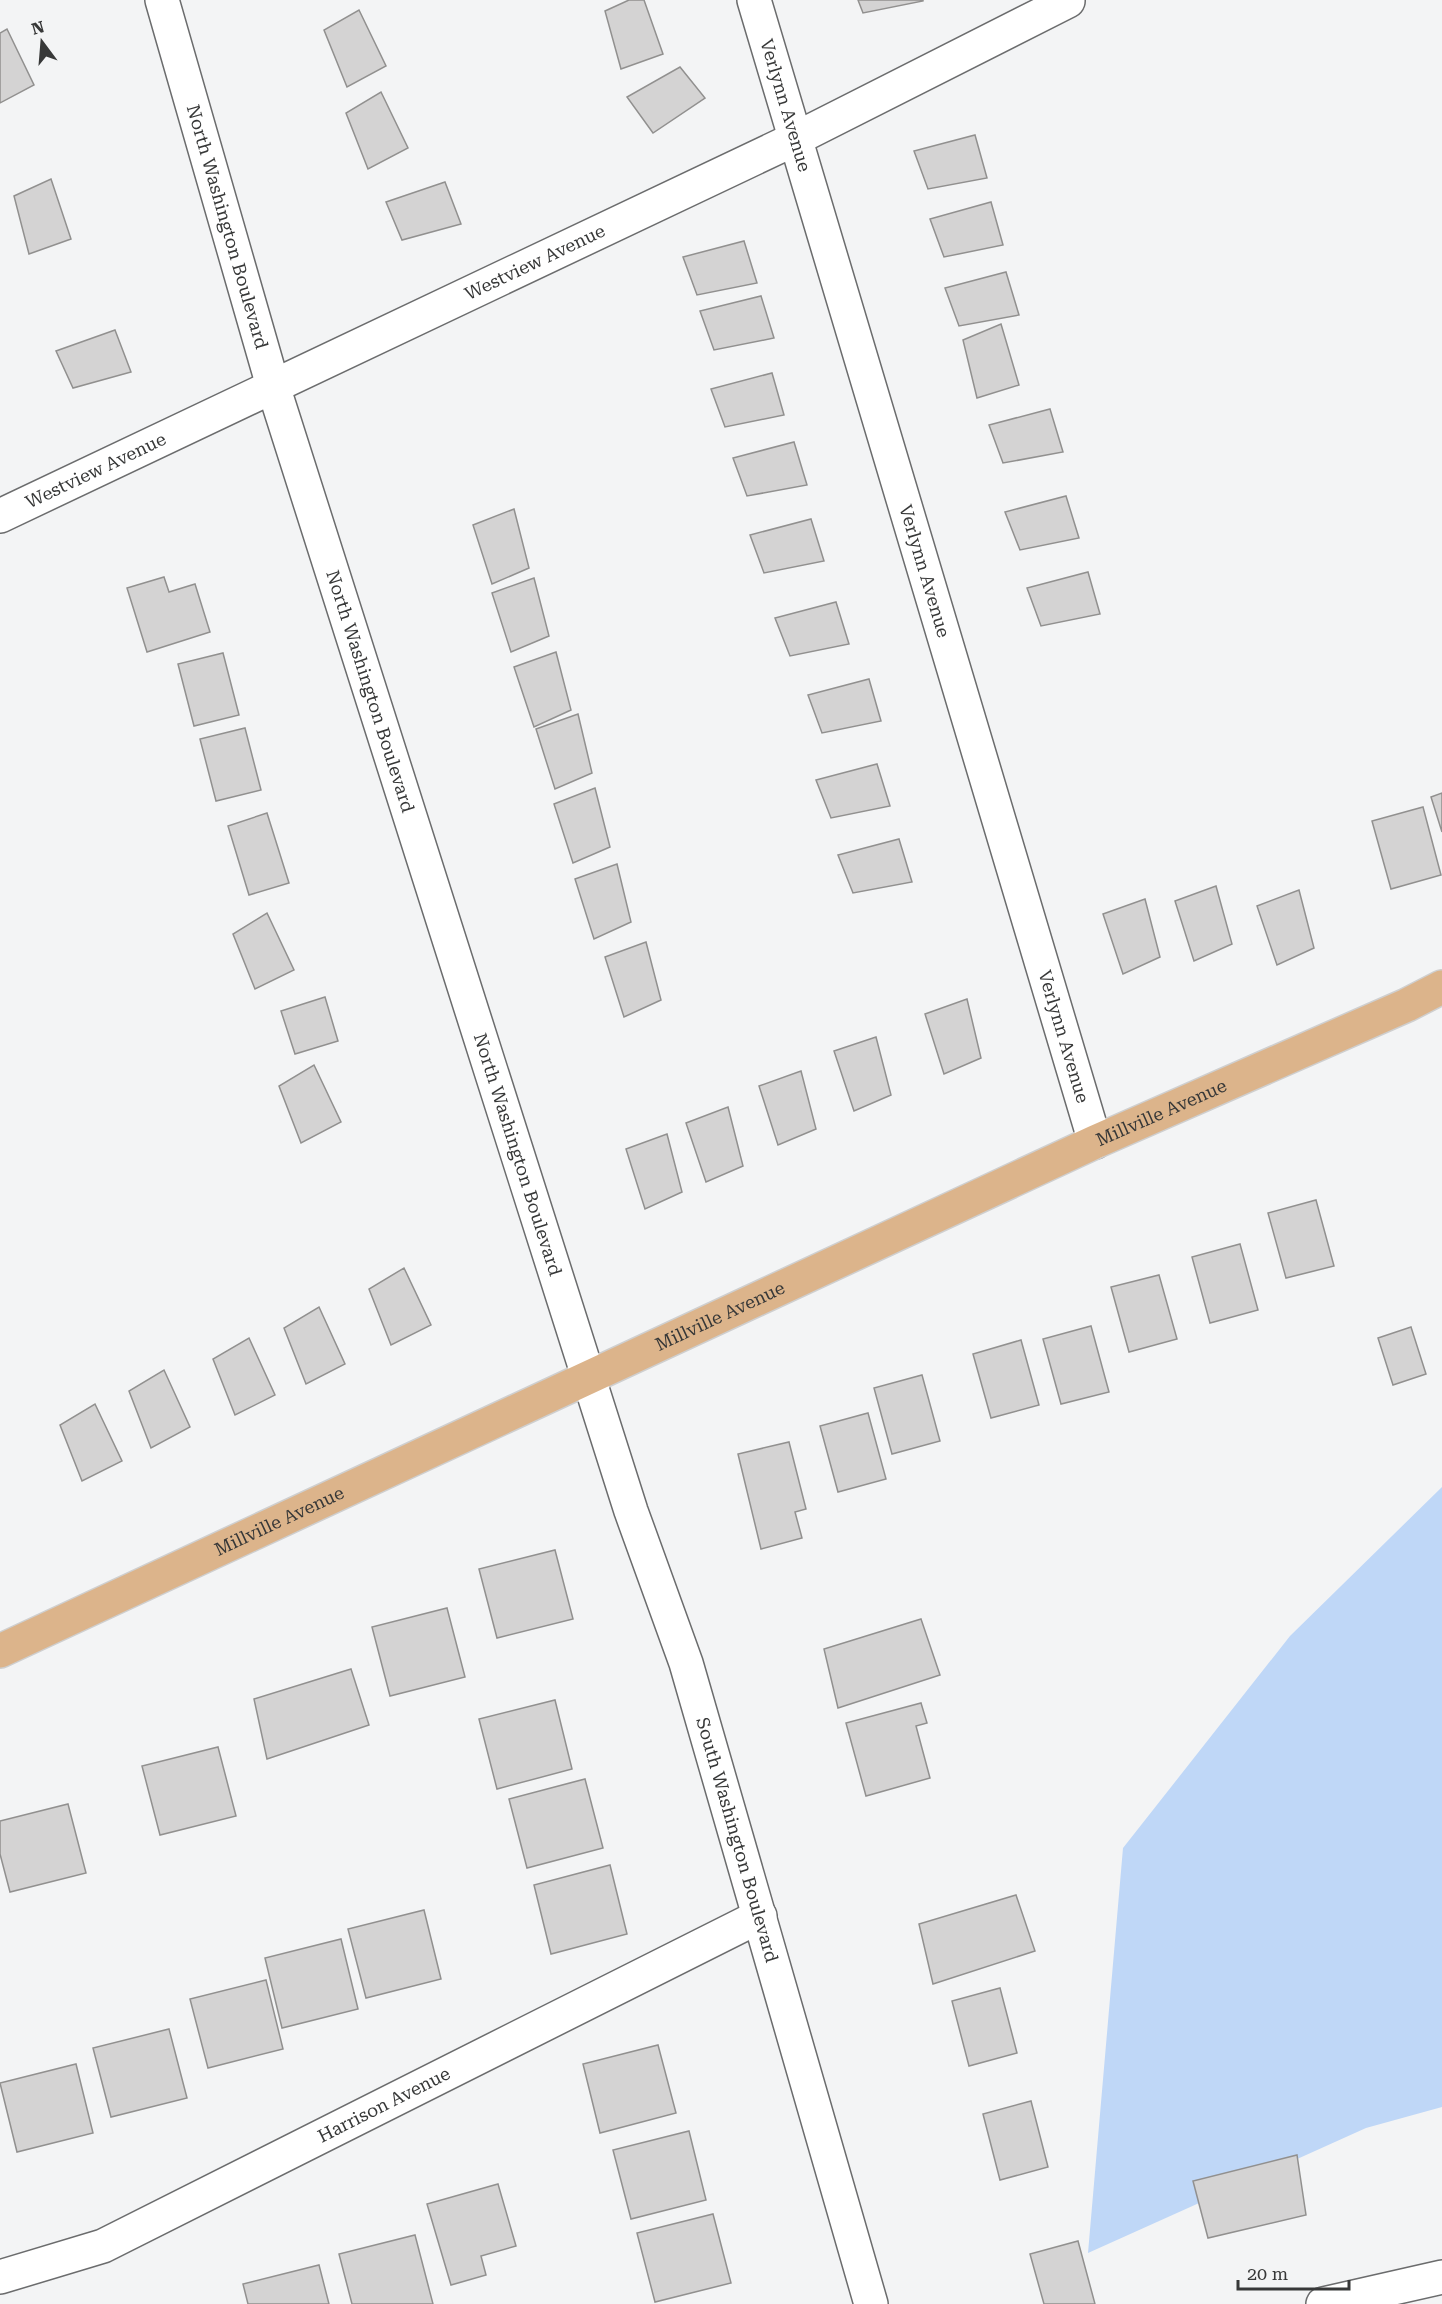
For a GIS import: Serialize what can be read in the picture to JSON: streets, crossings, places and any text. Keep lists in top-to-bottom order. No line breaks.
{"streets":{"main road":["Millville Avenue"],"street":["Verlynn Avenue","North Washington Boulevard","Westview Avenue","South Washington Boulevard","Harrison Avenue"]},"crossings":[["Verlynn Avenue","Westview Avenue"],["Verlynn Avenue","Millville Avenue"],["North Washington Boulevard","Westview Avenue"],["North Washington Boulevard","Millville Avenue"],["North Washington Boulevard","South Washington Boulevard"],["Millville Avenue","South Washington Boulevard"],["South Washington Boulevard","Harrison Avenue"]],"scale_bar":"20 m","north":"top"}
